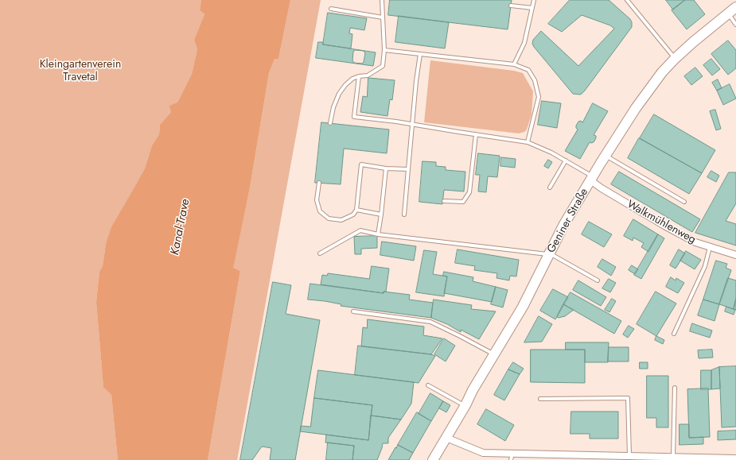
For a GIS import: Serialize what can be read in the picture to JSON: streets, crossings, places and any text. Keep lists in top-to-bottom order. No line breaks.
{"streets":{"main road":["Geniner Straße"],"street":["Walkmühlenweg"]},"crossings":[["Geniner Straße","Walkmühlenweg"]],"water":["Kanal-Trave"],"parks":["Kleingartenverein Travetal"]}
